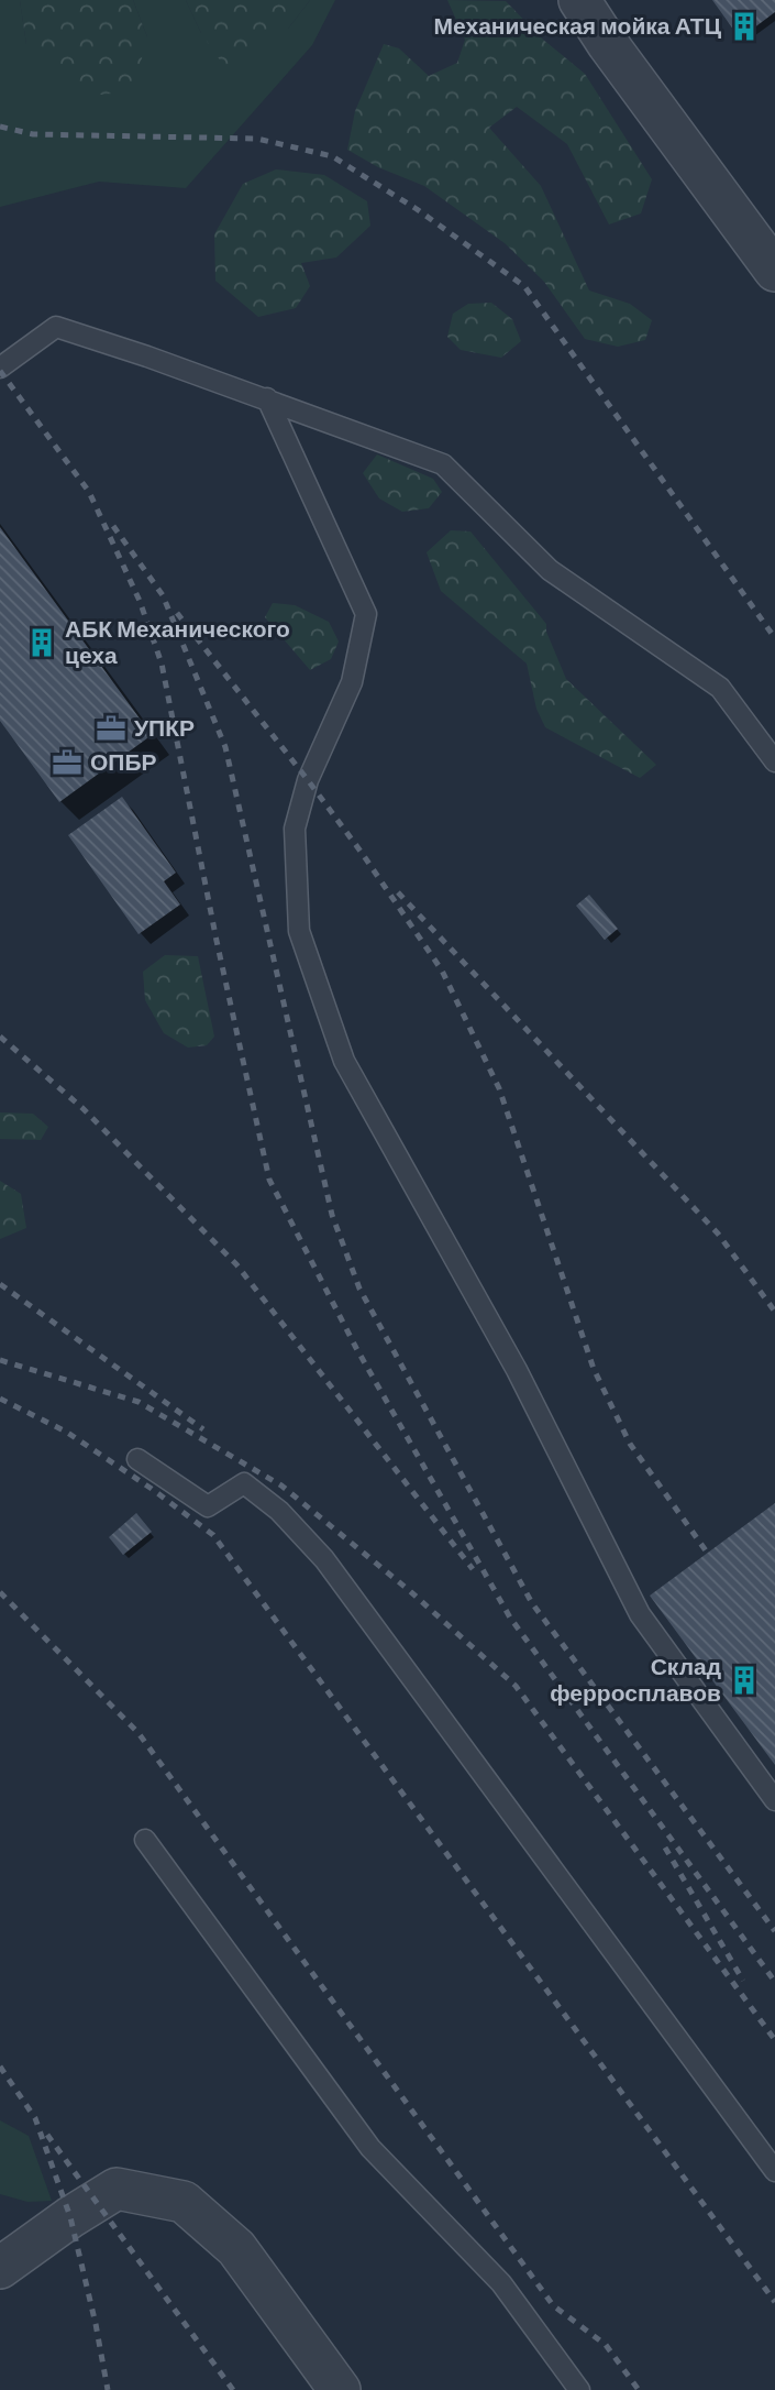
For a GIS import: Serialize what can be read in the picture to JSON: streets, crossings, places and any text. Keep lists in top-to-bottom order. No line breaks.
{"places":{"building":["Механическая мойка АТЦ","АБК Механического цеха","Склад ферросплавов"],"office":["УПКР","ОПБР"]}}
